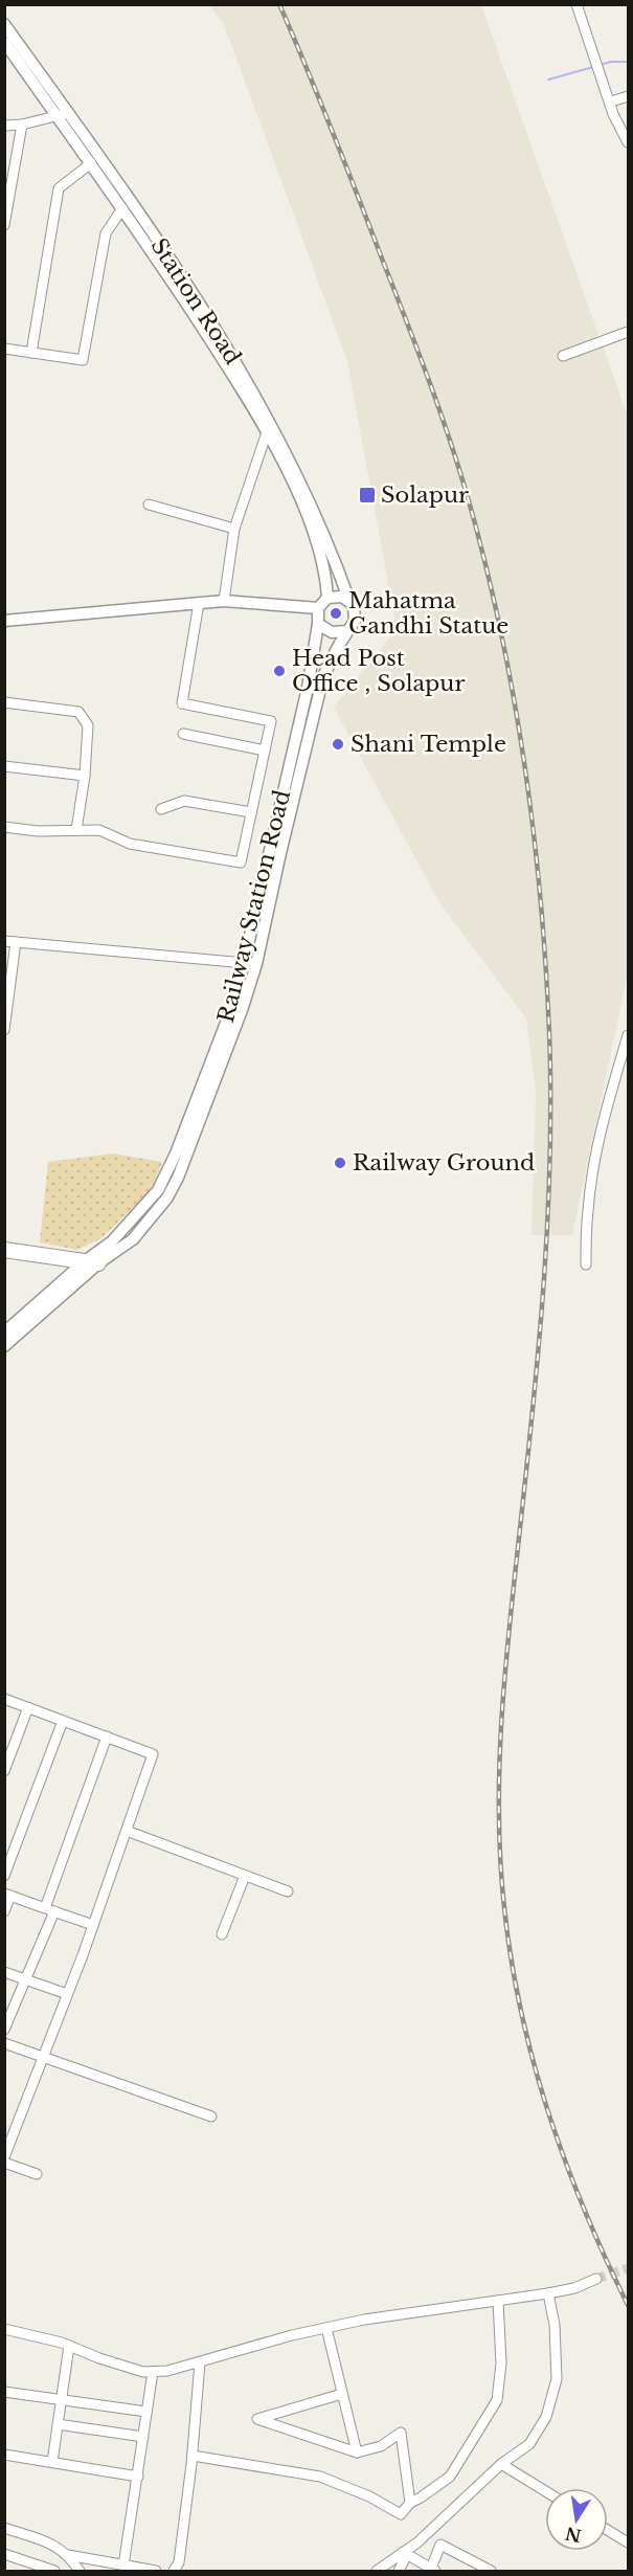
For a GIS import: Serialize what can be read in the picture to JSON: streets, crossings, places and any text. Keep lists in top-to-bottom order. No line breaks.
{"streets":{"main road":["Station Road","Railway Station Road"]},"crossings":[["Station Road","Railway Station Road"]],"places":{"transit":["Solapur"],"other":["Mahatma Gandhi Statue","Head Post Office , Solapur","Shani Temple","Railway Ground"]},"north":"bottom"}
